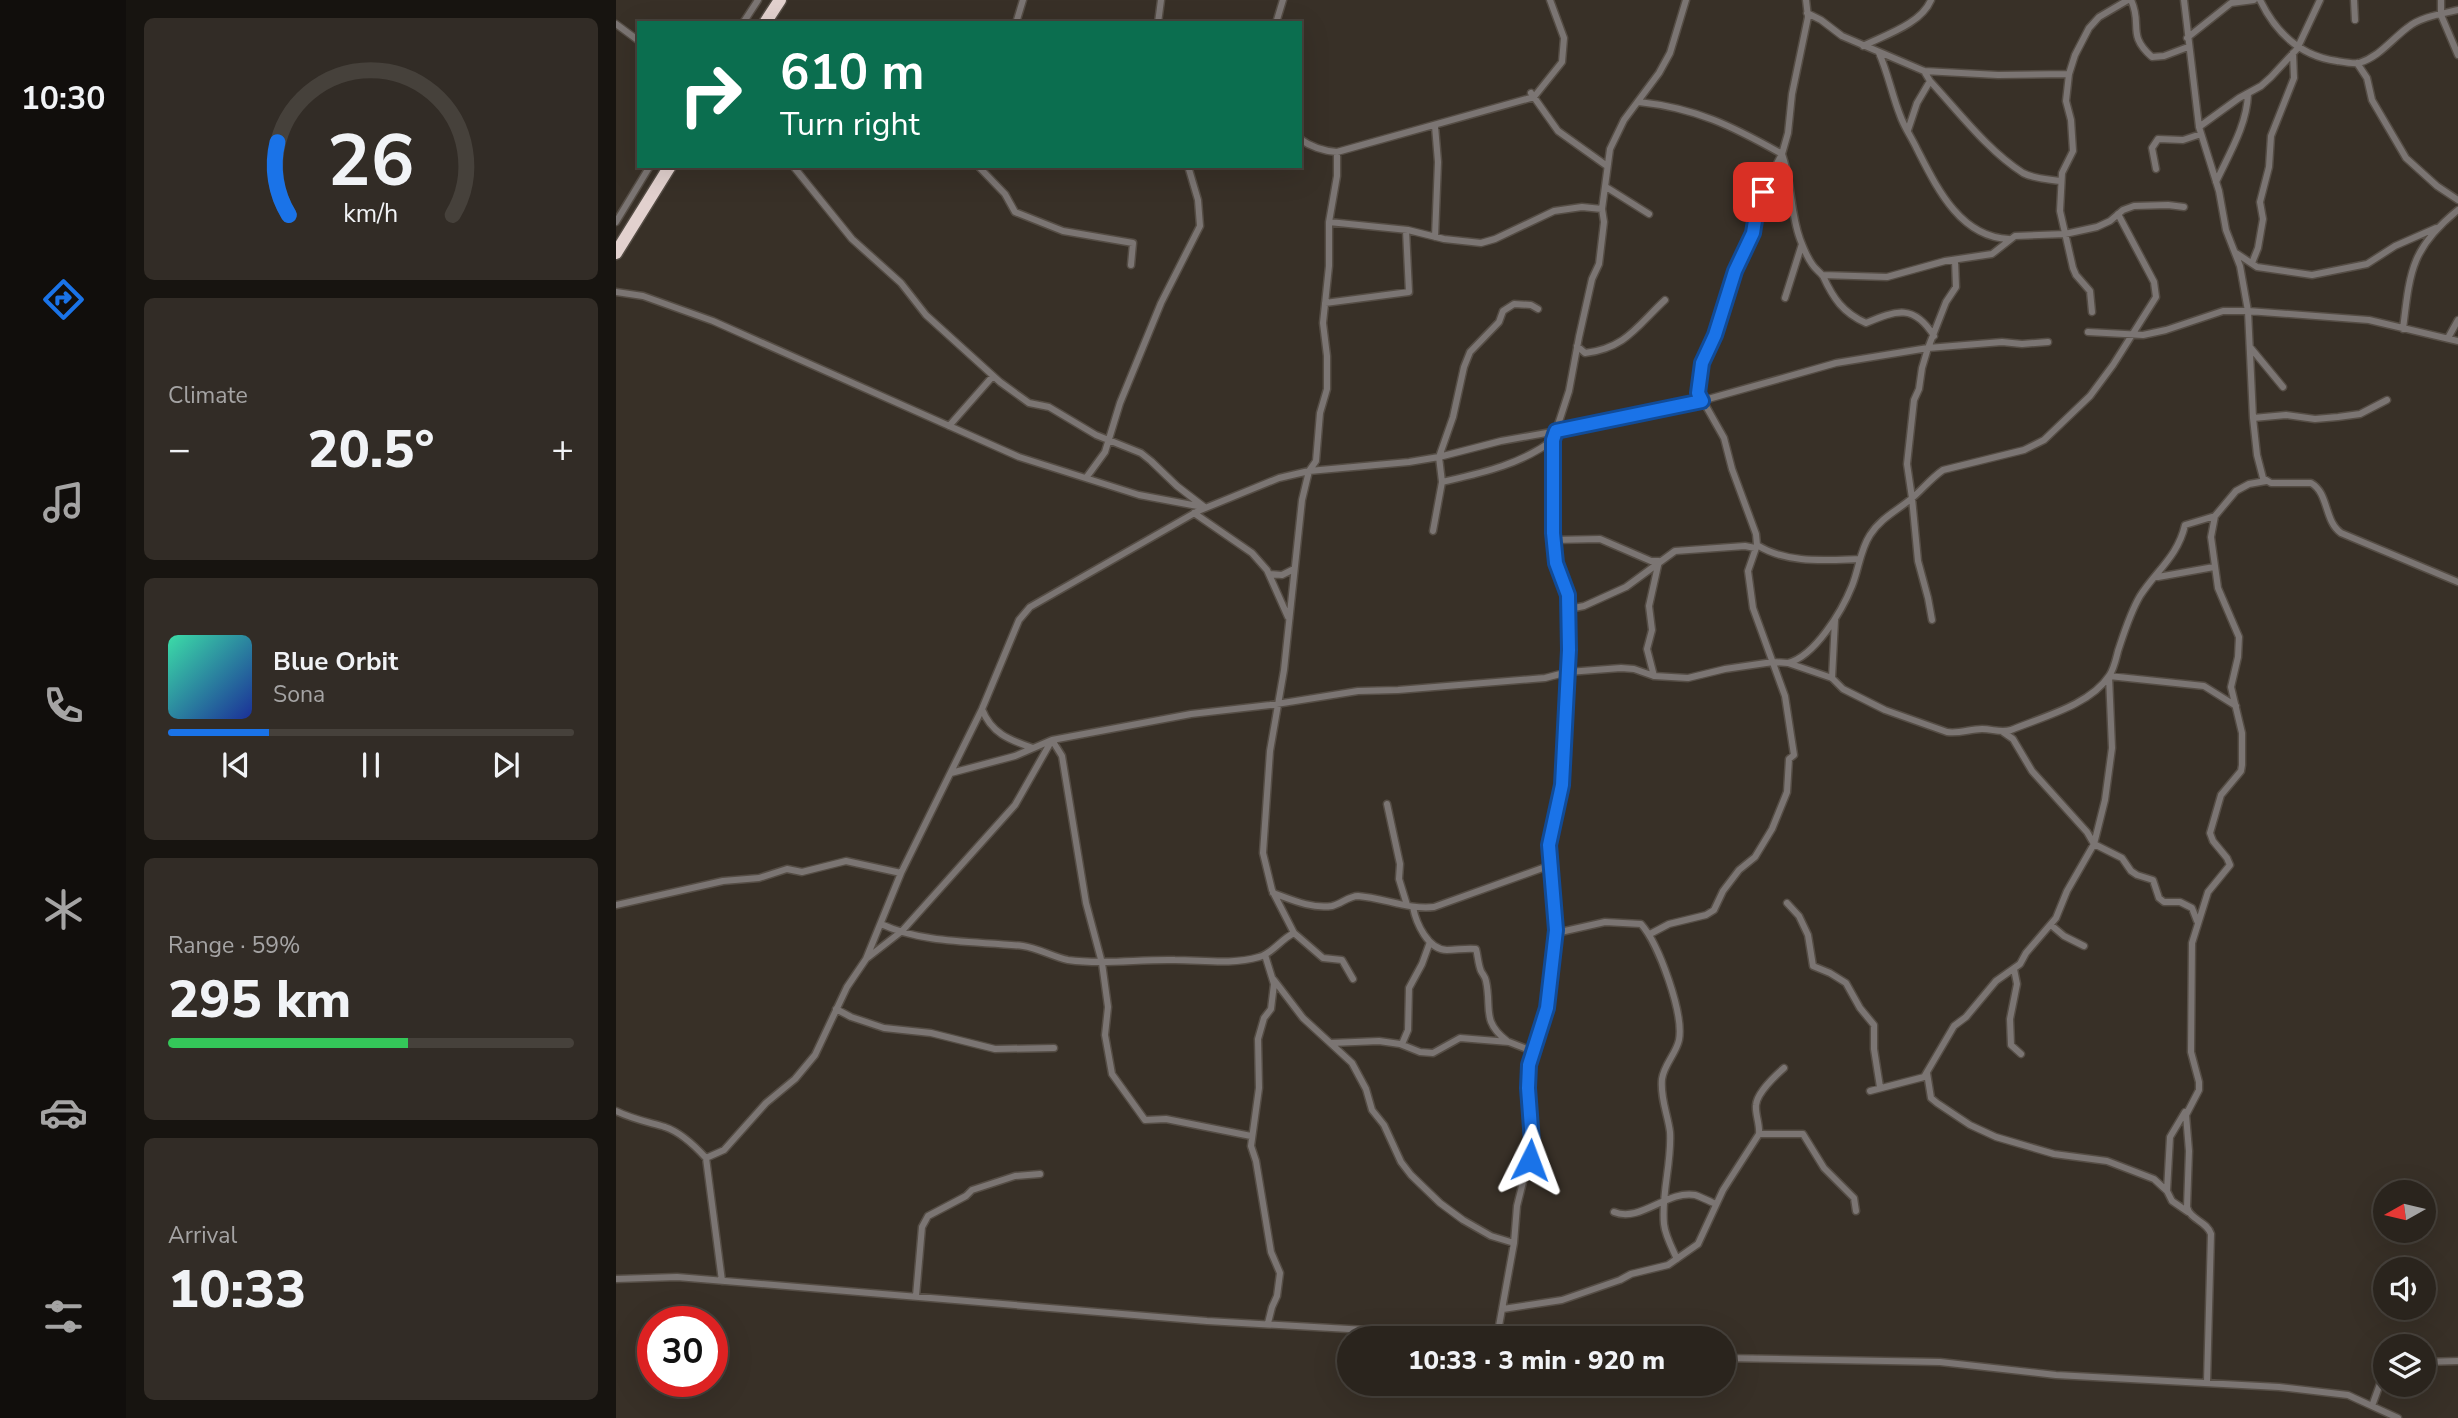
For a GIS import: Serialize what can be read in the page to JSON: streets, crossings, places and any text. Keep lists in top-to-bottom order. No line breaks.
{"north":"left","page":{"tabs":"10:30","turn":["610 m","Turn right"],"tile":["Climate",["Range · 59%","295 km"],["Arrival","10:33"]],"heat":["−","20.5°","+"],"song":["Blue Orbit","Sona"],"limit":"30","trip":"10:33 · 3 min · 920 m","gauge":["26","km/h"]}}
